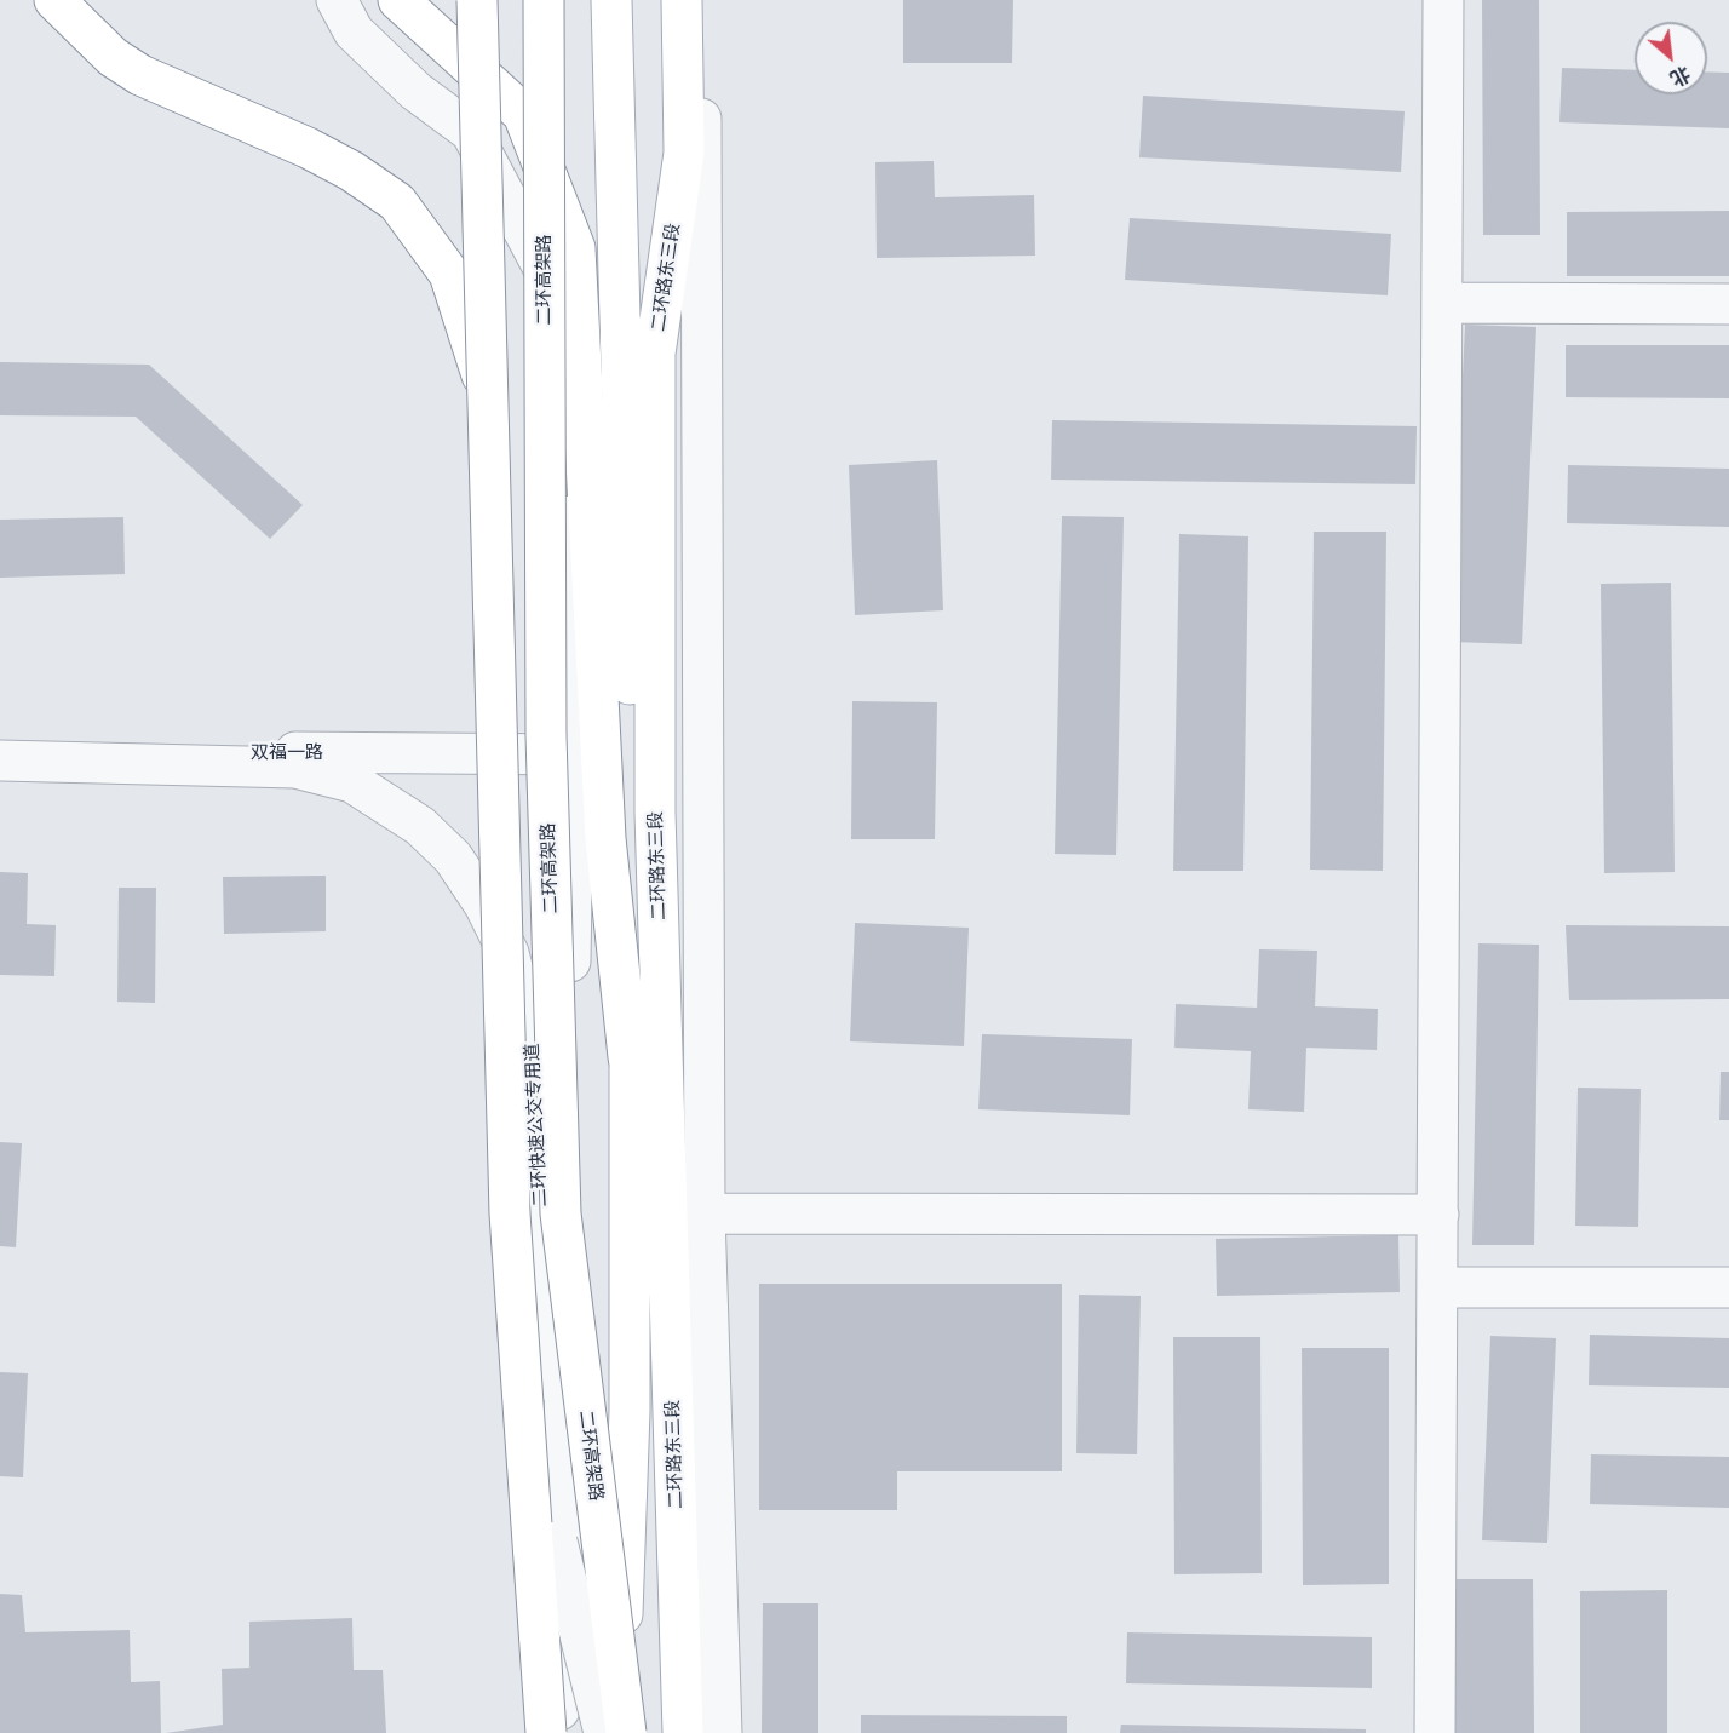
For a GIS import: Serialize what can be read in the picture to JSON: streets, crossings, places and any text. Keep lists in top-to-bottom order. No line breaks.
{"streets":{"main road":["二环路东三段","二环高架路"],"street":["双福一路","二环快速公交专用道"]},"north":"bottom right"}
